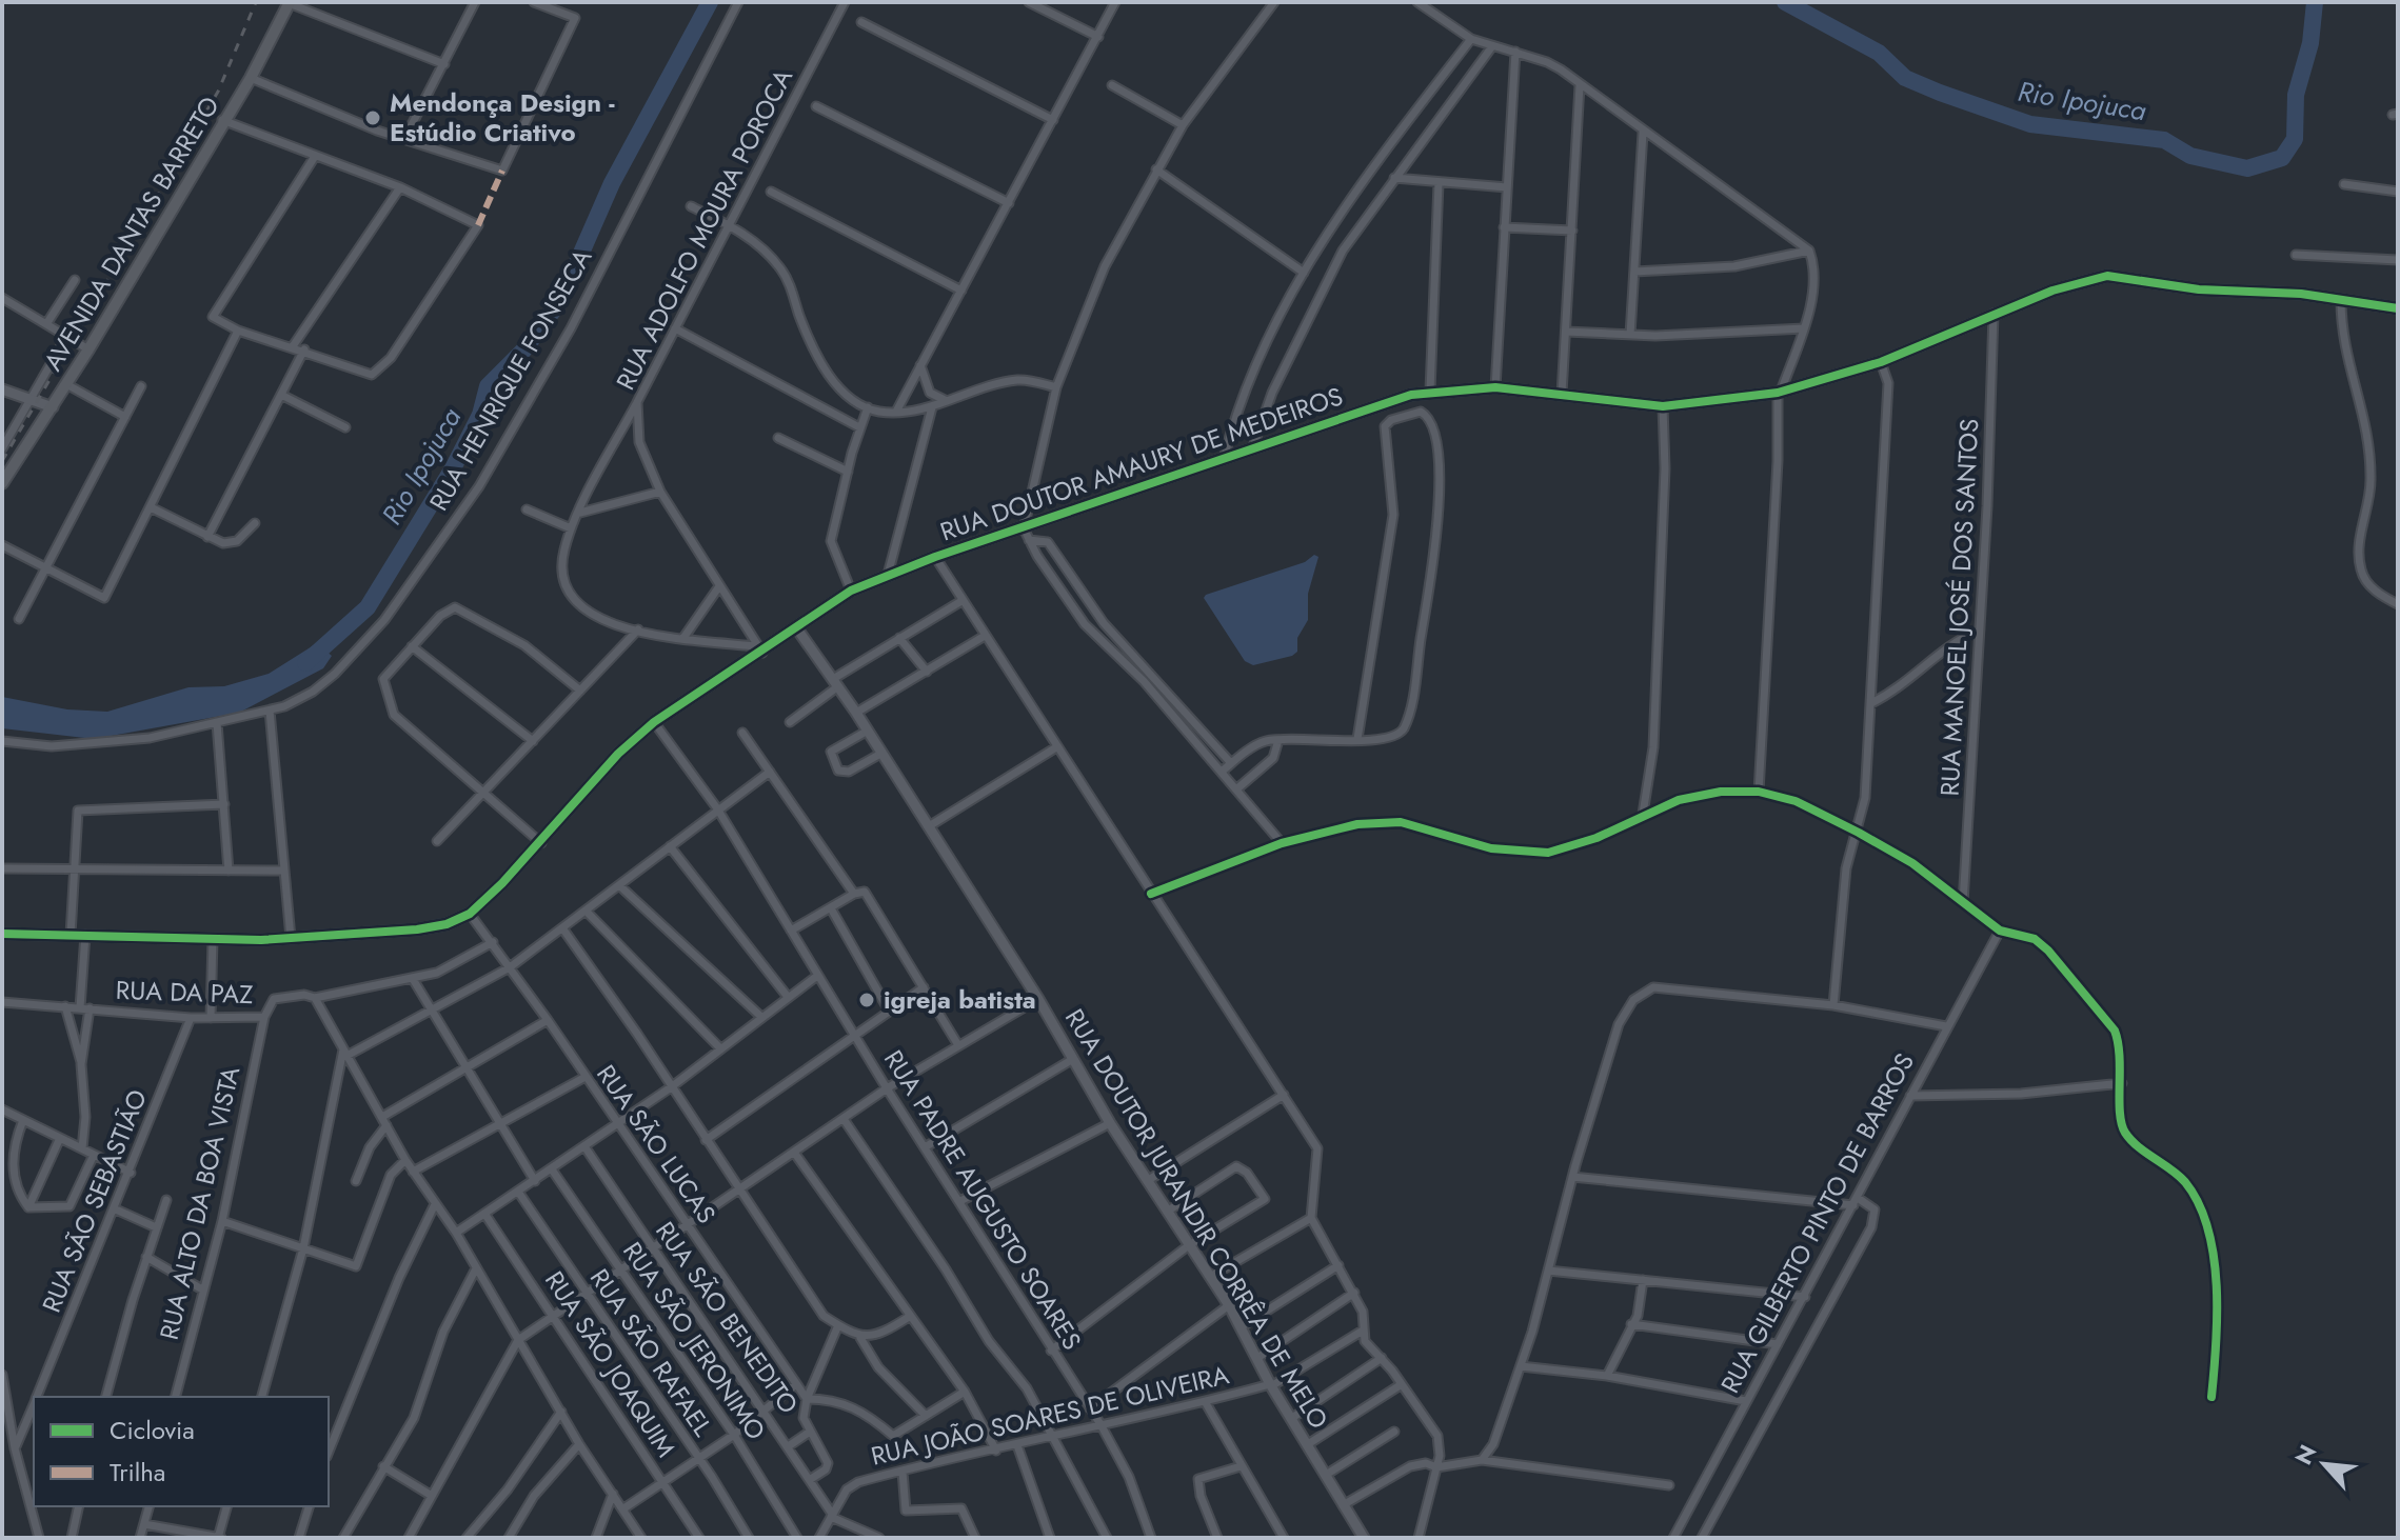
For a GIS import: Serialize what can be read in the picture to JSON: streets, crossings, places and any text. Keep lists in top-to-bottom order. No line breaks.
{"streets":{"main road":["AVENIDA DANTAS BARRETO"],"street":["RUA ADOLFO MOURA POROCA","RUA HENRIQUE FONSECA","RUA DOUTOR AMAURY DE MEDEIROS","RUA MANOEL JOSÉ DOS SANTOS","RUA DA PAZ","RUA SÃO LUCAS","RUA PADRE AUGUSTO SOARES","RUA SÃO SEBASTIÃO","RUA ALTO DA BOA VISTA","RUA DOUTOR JURANDIR CORRÊA DE MELO","RUA GILBERTO PINTO DE BARROS","RUA SÃO BENEDITO","RUA SÃO JERONIMO","RUA SÃO RAFAEL","RUA SÃO JOAQUIM","RUA JOÃO SOARES DE OLIVEIRA"]},"crossings":[["RUA ADOLFO MOURA POROCA","RUA DOUTOR AMAURY DE MEDEIROS"],["RUA DOUTOR AMAURY DE MEDEIROS","RUA MANOEL JOSÉ DOS SANTOS"],["RUA DOUTOR AMAURY DE MEDEIROS","RUA SÃO LUCAS"],["RUA DOUTOR AMAURY DE MEDEIROS","RUA PADRE AUGUSTO SOARES"],["RUA DOUTOR AMAURY DE MEDEIROS","RUA DOUTOR JURANDIR CORRÊA DE MELO"],["RUA DA PAZ","RUA SÃO LUCAS"],["RUA DA PAZ","RUA SÃO SEBASTIÃO"],["RUA DA PAZ","RUA ALTO DA BOA VISTA"],["RUA PADRE AUGUSTO SOARES","RUA JOÃO SOARES DE OLIVEIRA"],["RUA DOUTOR JURANDIR CORRÊA DE MELO","RUA JOÃO SOARES DE OLIVEIRA"],["RUA SÃO BENEDITO","RUA JOÃO SOARES DE OLIVEIRA"]],"water":["Rio Ipojuca"],"places":["Mendonça Design - Estúdio Criativo","igreja batista"],"legend":["Ciclovia","Trilha"],"north":"top left"}
